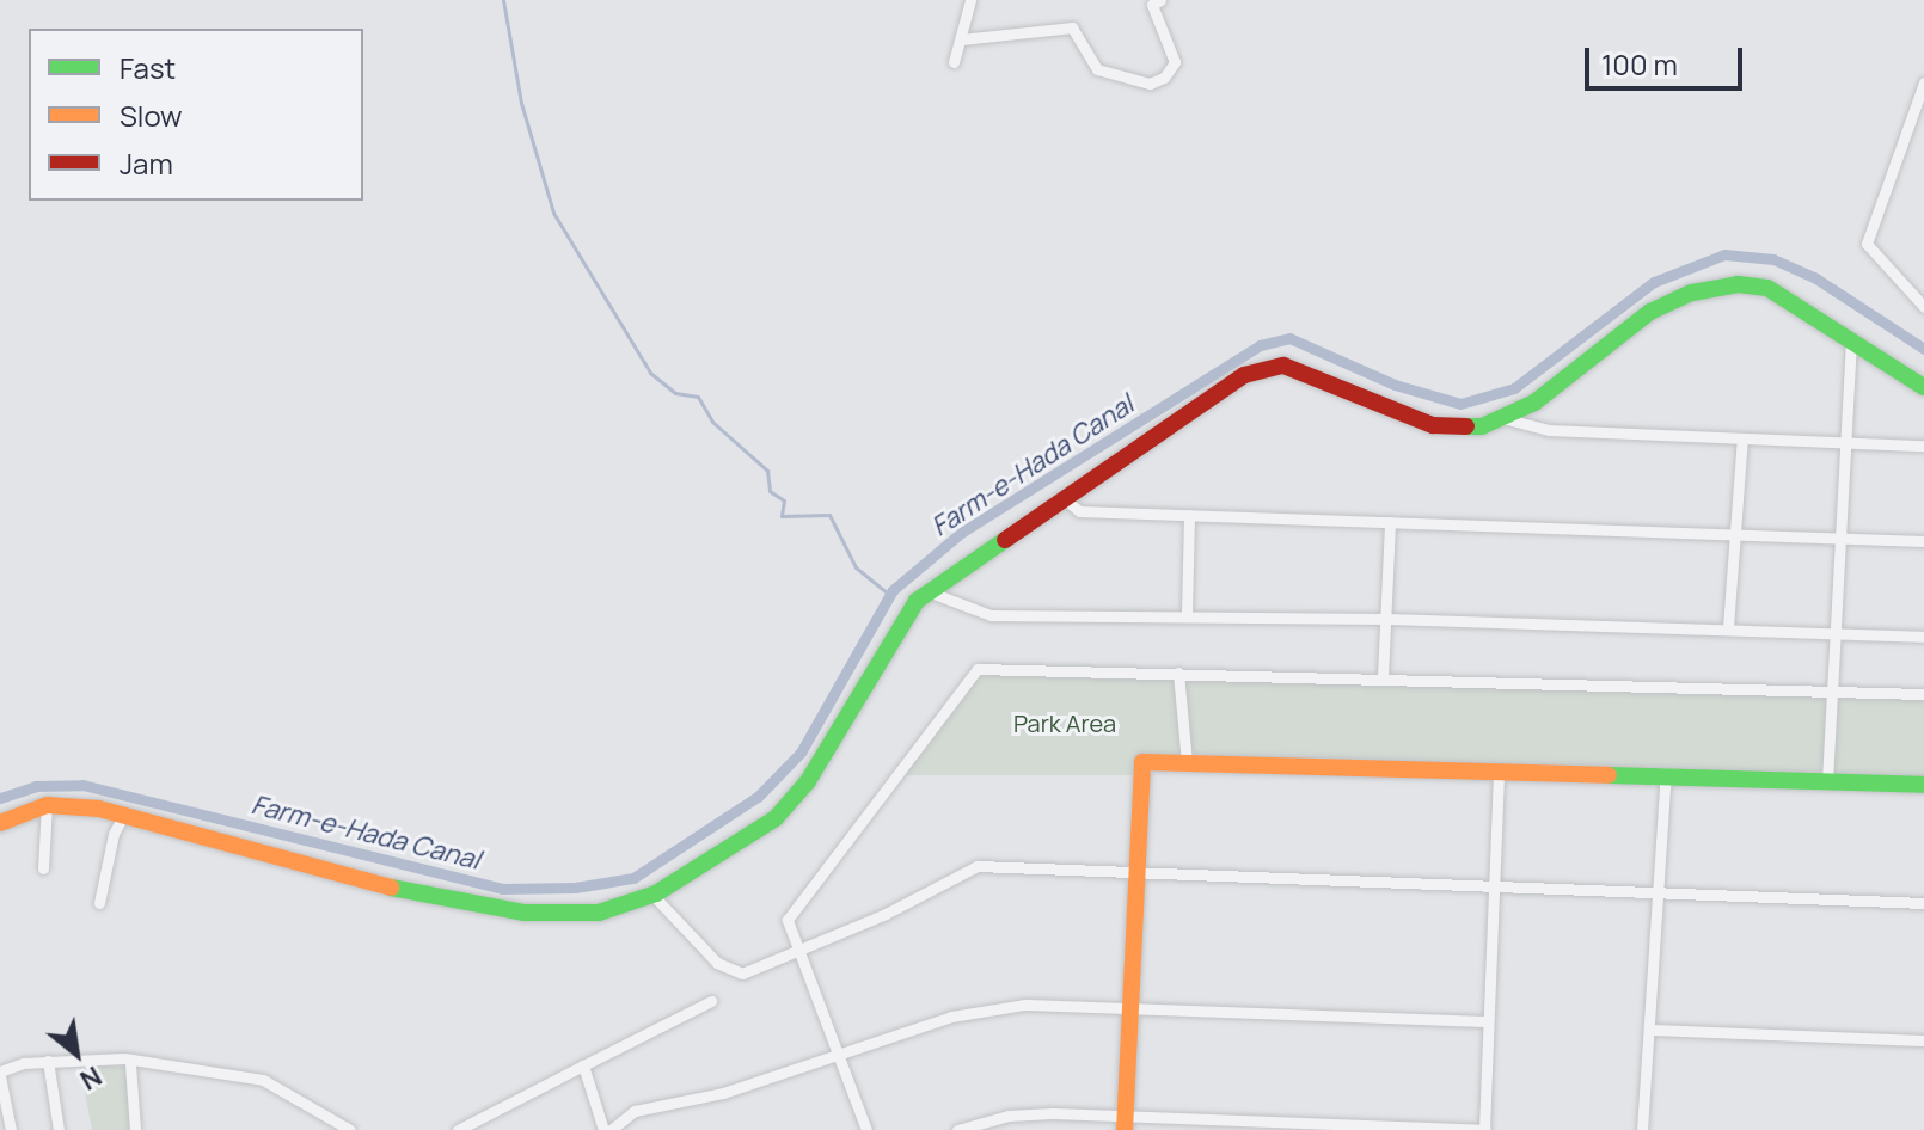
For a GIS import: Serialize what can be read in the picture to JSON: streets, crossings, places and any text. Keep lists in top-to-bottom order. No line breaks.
{"water":["Farm-e-Hada Canal"],"parks":["Park Area"],"legend":["Fast","Slow","Jam"],"scale_bar":"100 m","north":"bottom right"}
